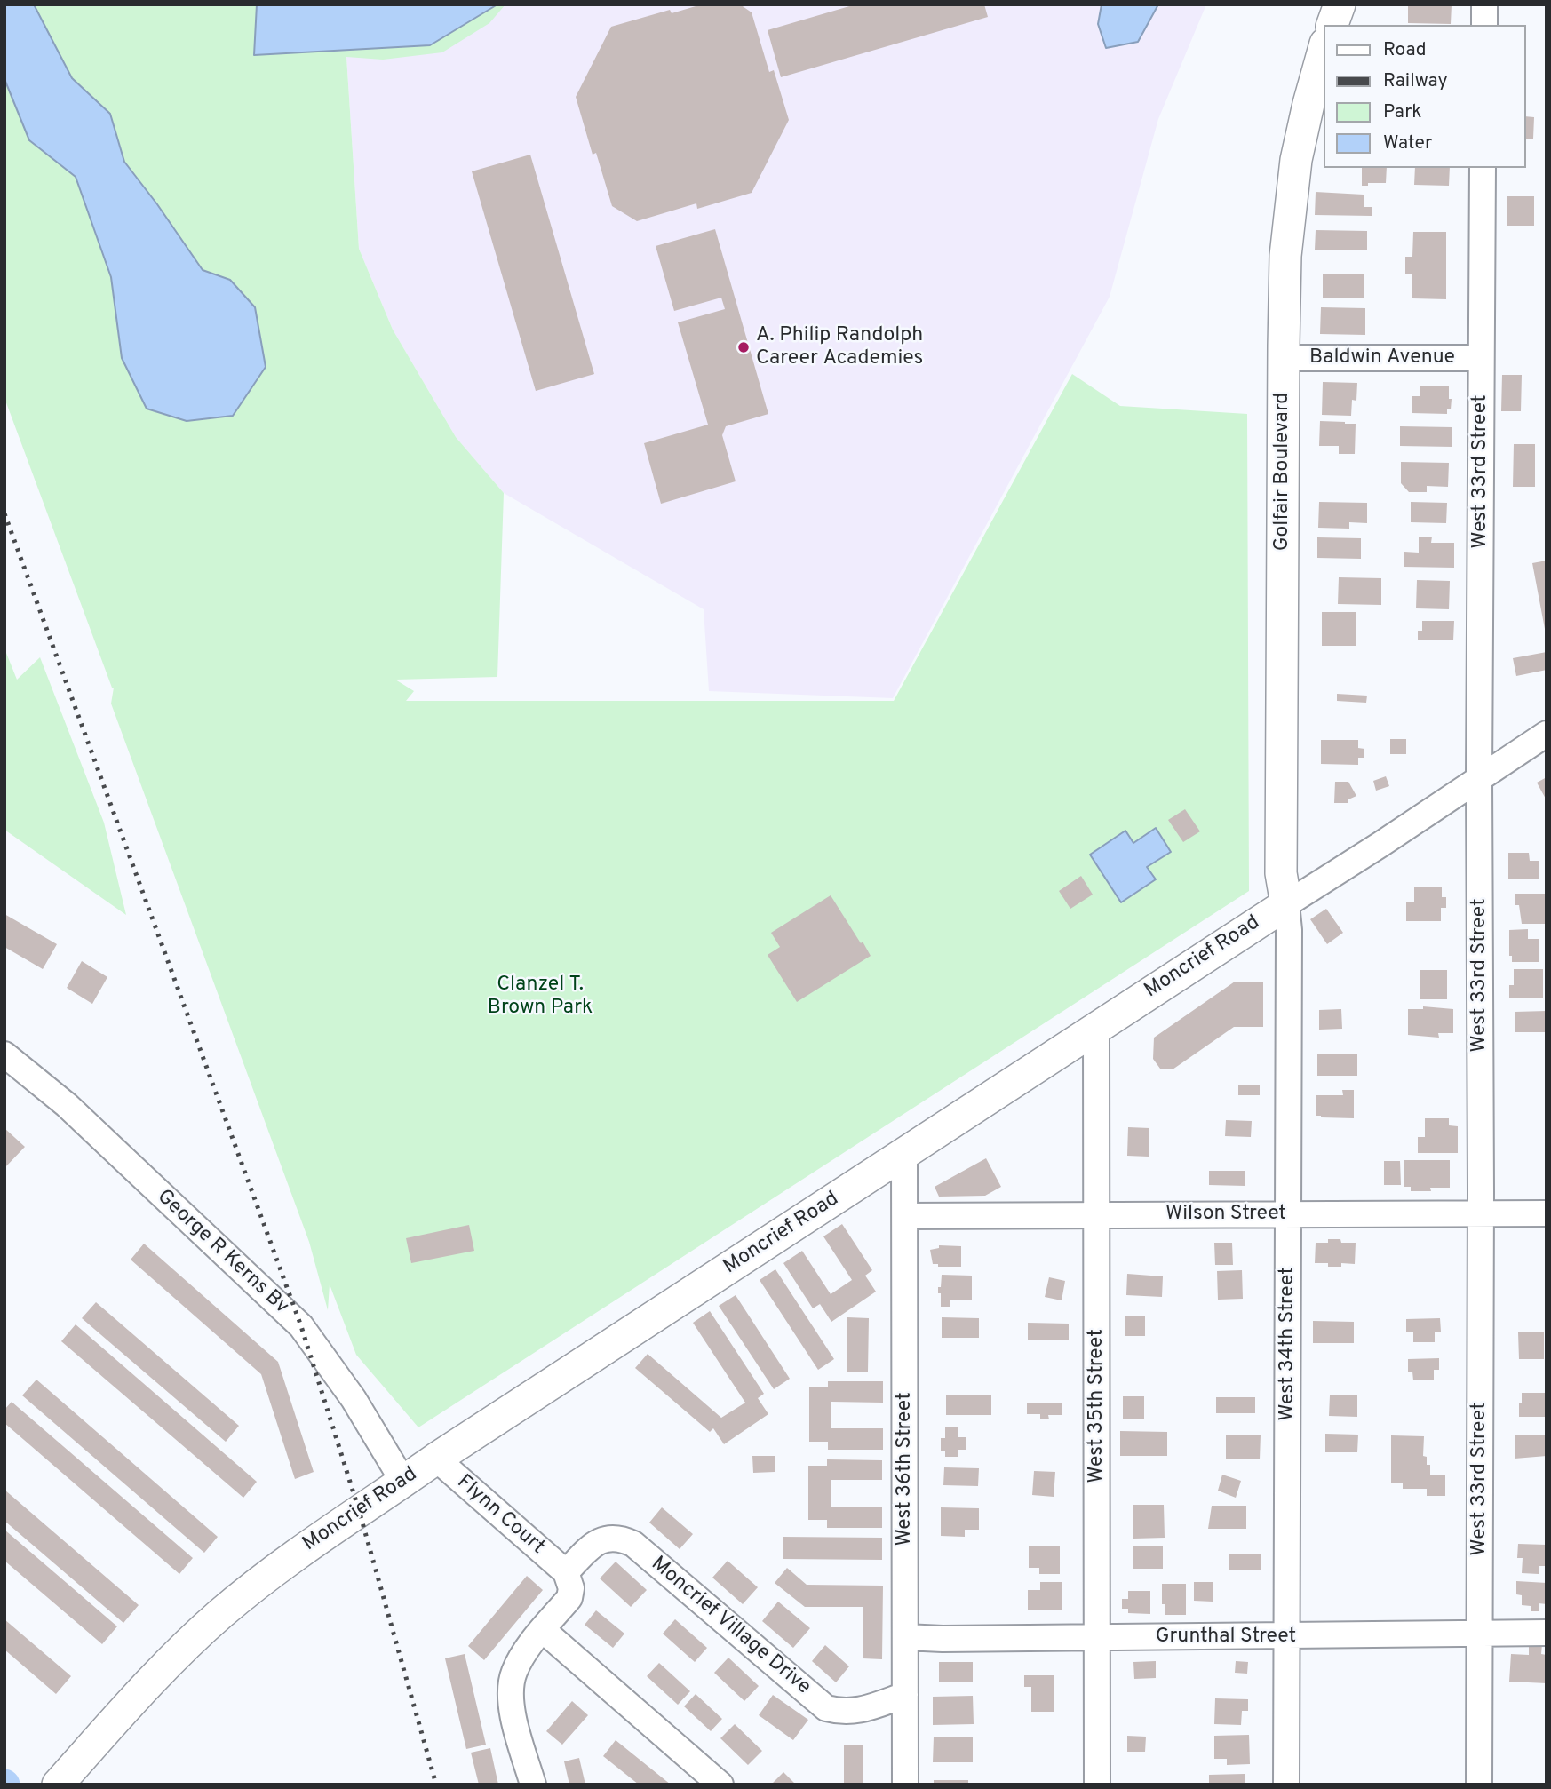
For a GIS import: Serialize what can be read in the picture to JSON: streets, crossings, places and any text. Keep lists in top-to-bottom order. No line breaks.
{"streets":{"main road":["Golfair Boulevard","Moncrief Road"],"street":["Baldwin Avenue","West 33rd Street","Wilson Street","George R Kerns Bv","West 34th Street","West 35th Street","West 36th Street","Flynn Court","Moncrief Village Drive","Grunthal Street"]},"crossings":[["Baldwin Avenue","Golfair Boulevard"],["Baldwin Avenue","West 33rd Street"],["Golfair Boulevard","Moncrief Road"],["Golfair Boulevard","West 34th Street"],["West 33rd Street","Moncrief Road"],["West 33rd Street","Wilson Street"],["West 33rd Street","Grunthal Street"],["Moncrief Road","George R Kerns Bv"],["Moncrief Road","West 34th Street"],["Moncrief Road","West 35th Street"],["Moncrief Road","West 36th Street"],["Moncrief Road","Flynn Court"],["Wilson Street","West 34th Street"],["Wilson Street","West 35th Street"],["Wilson Street","West 36th Street"],["West 34th Street","Grunthal Street"],["West 35th Street","Grunthal Street"],["West 36th Street","Moncrief Village Drive"],["West 36th Street","Grunthal Street"],["Flynn Court","Moncrief Village Drive"]],"parks":["Clanzel T. Brown Park"],"places":["A. Philip Randolph Career Academies"],"legend":["Road","Railway","Park","Water"]}
